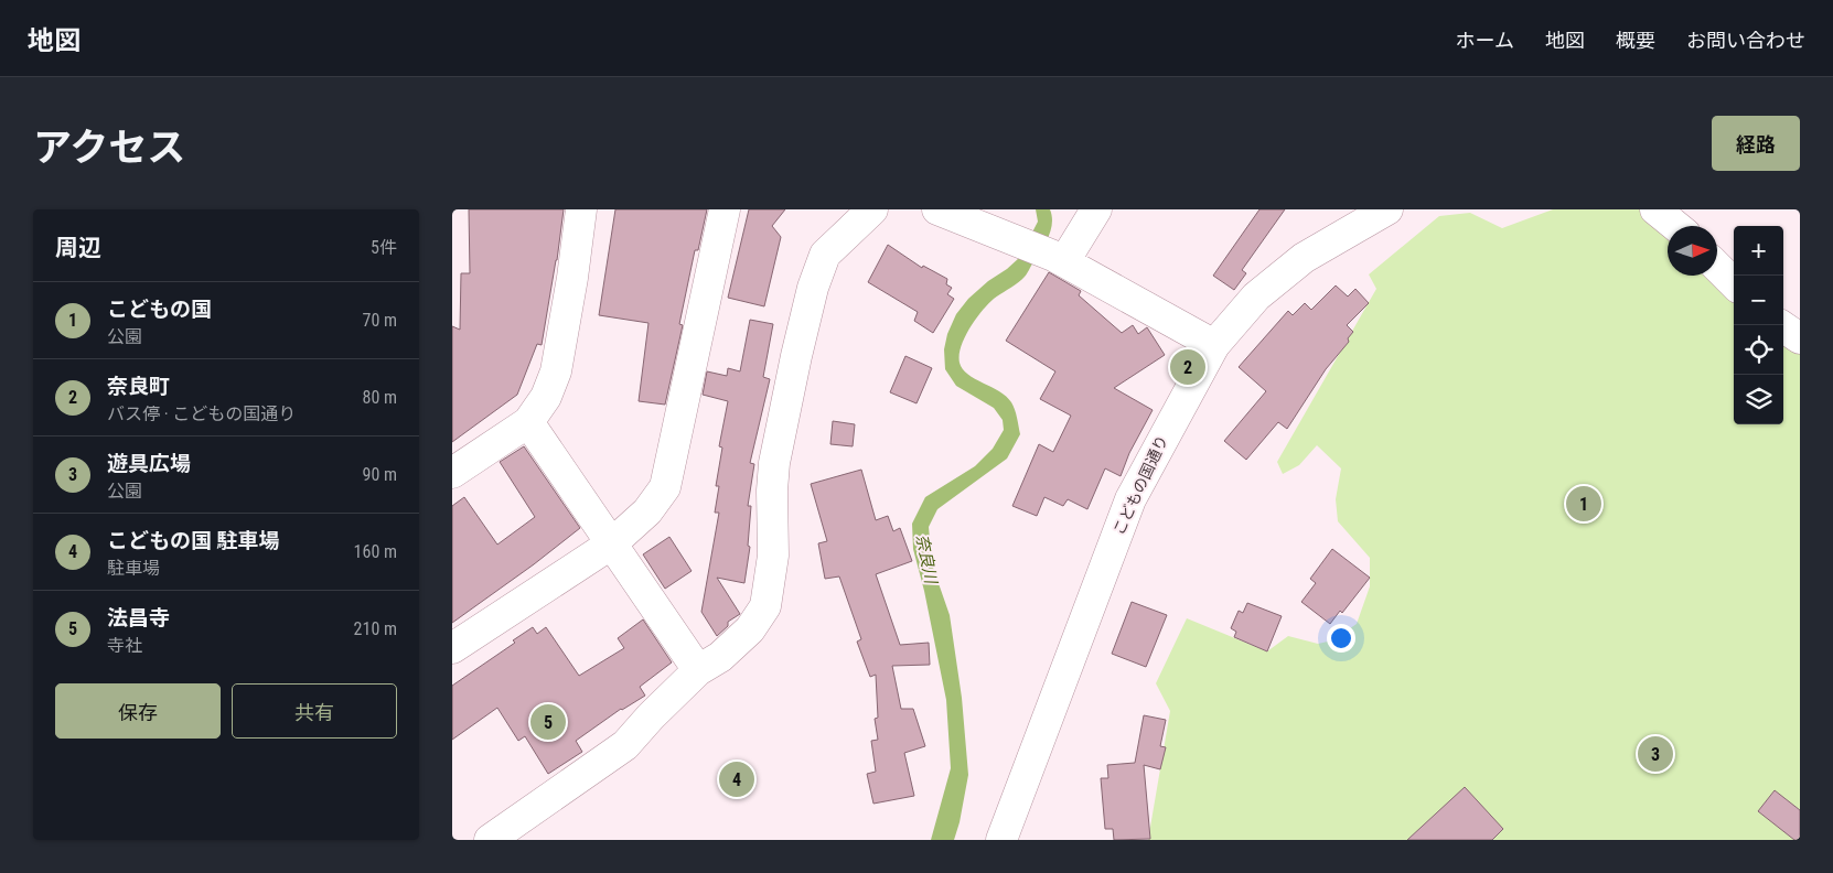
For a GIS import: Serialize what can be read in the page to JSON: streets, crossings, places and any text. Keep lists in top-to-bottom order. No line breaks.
{"streets":{"street":["こどもの国通り"]},"water":["奈良川"],"north":"right","page":{"header":"地図","nav":["ホーム","地図","概要","お問い合わせ"],"title":"アクセス","buttons":["経路",["保存","共有"]],"heading":["周辺","5件"],"map_buttons":["+","−"],"list":[{"mark":"1","name":"こどもの国","note":"公園","value":"70 m"},{"mark":"2","name":"奈良町","note":"バス停 · こどもの国通り","value":"80 m"},{"mark":"3","name":"遊具広場","note":"公園","value":"90 m"},{"mark":"4","name":"こどもの国 駐車場","note":"駐車場","value":"160 m"},{"mark":"5","name":"法昌寺","note":"寺社","value":"210 m"}],"pins":["2","1","5","3","4"]}}
